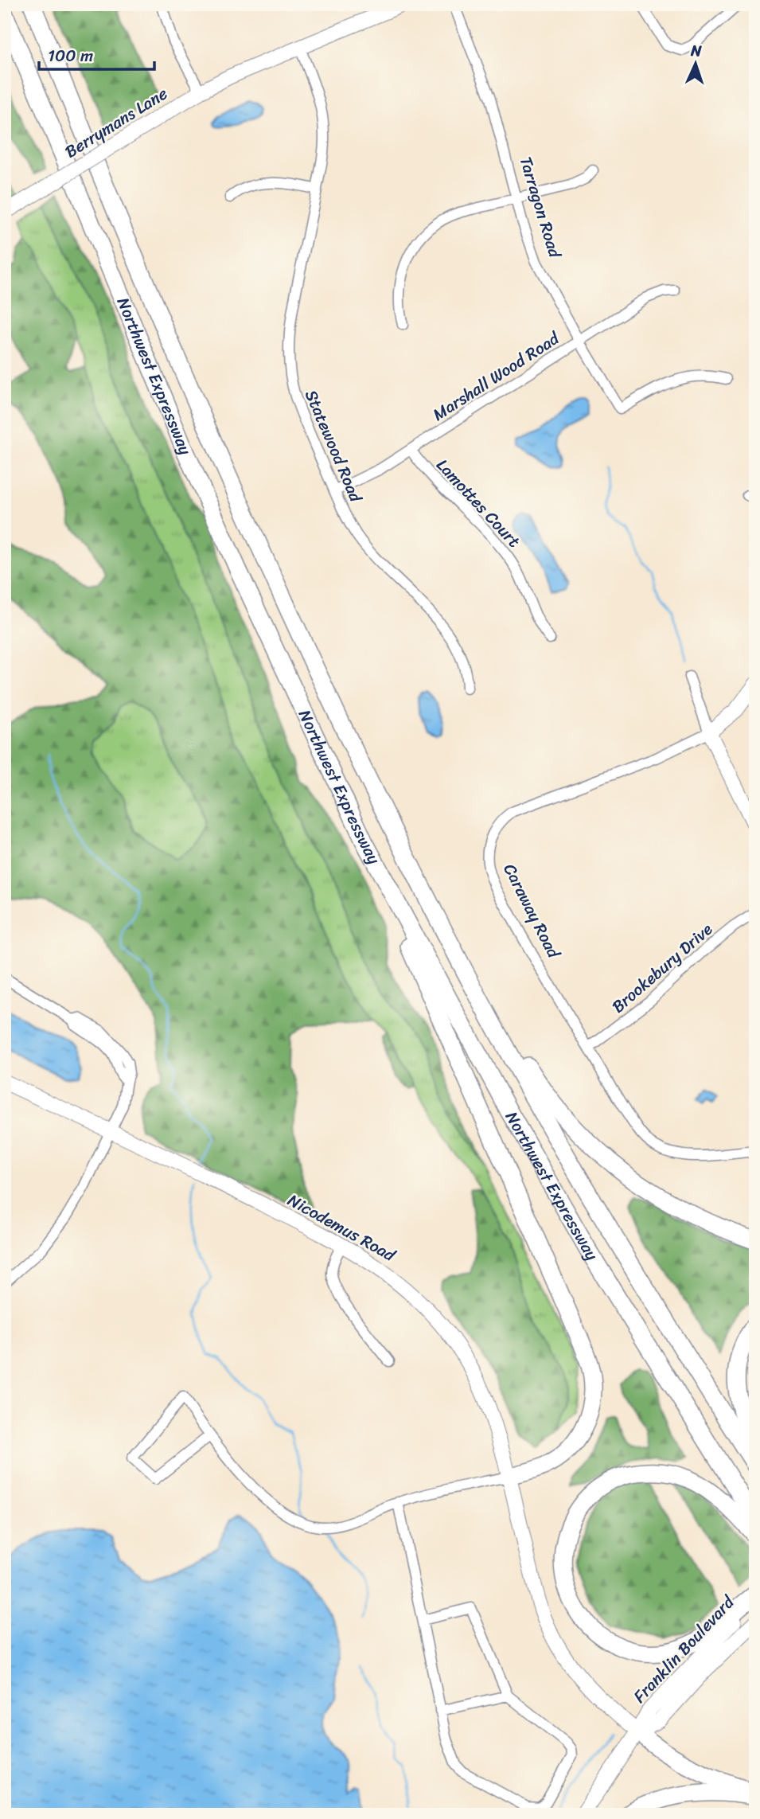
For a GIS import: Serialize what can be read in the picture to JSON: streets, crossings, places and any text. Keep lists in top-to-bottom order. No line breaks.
{"streets":{"highway":["Northwest Expressway"],"street":["Berrymans Lane","Tarragon Road","Marshall Wood Road","Statewood Road","Lamottes Court","Caraway Road","Brookebury Drive","Nicodemus Road","Franklin Boulevard"]},"crossings":[["Berrymans Lane","Statewood Road"],["Tarragon Road","Marshall Wood Road"],["Marshall Wood Road","Statewood Road"],["Marshall Wood Road","Lamottes Court"],["Caraway Road","Brookebury Drive"],["Nicodemus Road","Franklin Boulevard"]],"scale_bar":"100 m","north":"top"}
